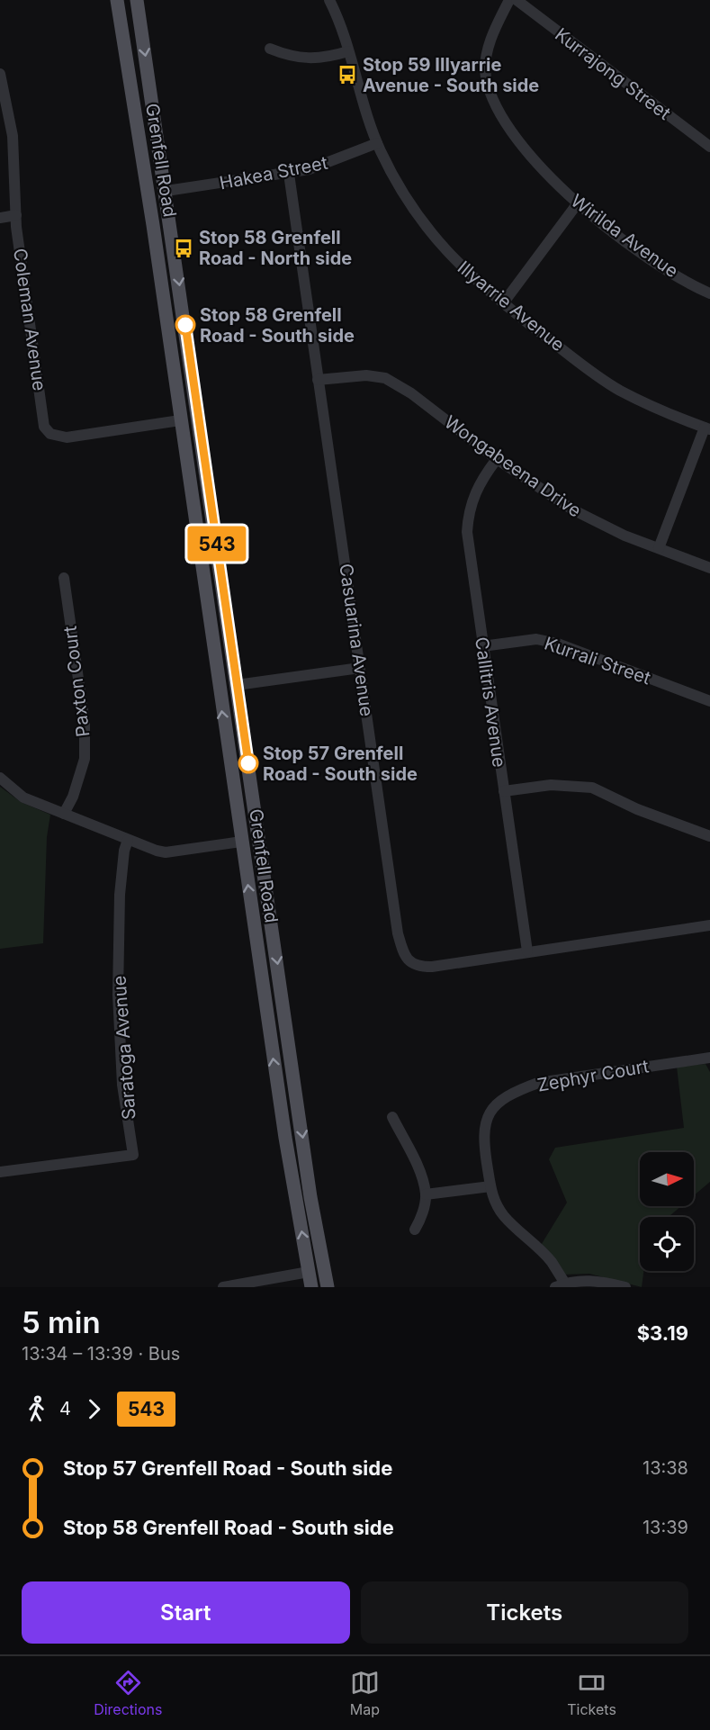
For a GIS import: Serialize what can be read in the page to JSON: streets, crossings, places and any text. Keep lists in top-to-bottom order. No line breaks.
{"streets":{"main road":["Grenfell Road"],"street":["Kurrajong Street","Hakea Street","Wirilda Avenue","Illyarrie Avenue","Coleman Avenue","Wongabeena Drive","Casuarina Avenue","Kurrali Street","Paxton Court","Callitris Avenue","Saratoga Avenue","Zephyr Court"]},"crossings":[["Grenfell Road","Hakea Street"],["Grenfell Road","Coleman Avenue"],["Hakea Street","Illyarrie Avenue"],["Hakea Street","Casuarina Avenue"],["Wongabeena Drive","Casuarina Avenue"],["Wongabeena Drive","Callitris Avenue"],["Casuarina Avenue","Callitris Avenue"],["Kurrali Street","Callitris Avenue"]],"places":{"bus stop":["Stop 59 Illyarrie Avenue - South side","Stop 58 Grenfell Road - North side"],"other":["Stop 58 Grenfell Road - South side","Stop 57 Grenfell Road - South side"]},"lines":["bus line 543"],"north":"right","page":{"on_map":"543","heading":["5 min","13:34 – 13:39 · Bus","$3.19"],"legs":["4","543"],"list":[{"name":"Stop 57 Grenfell Road - South side","value":"13:38"},{"name":"Stop 58 Grenfell Road - South side","value":"13:39"}],"buttons":["Start","Tickets"],"tabs":["Directions","Map","Tickets"]}}
